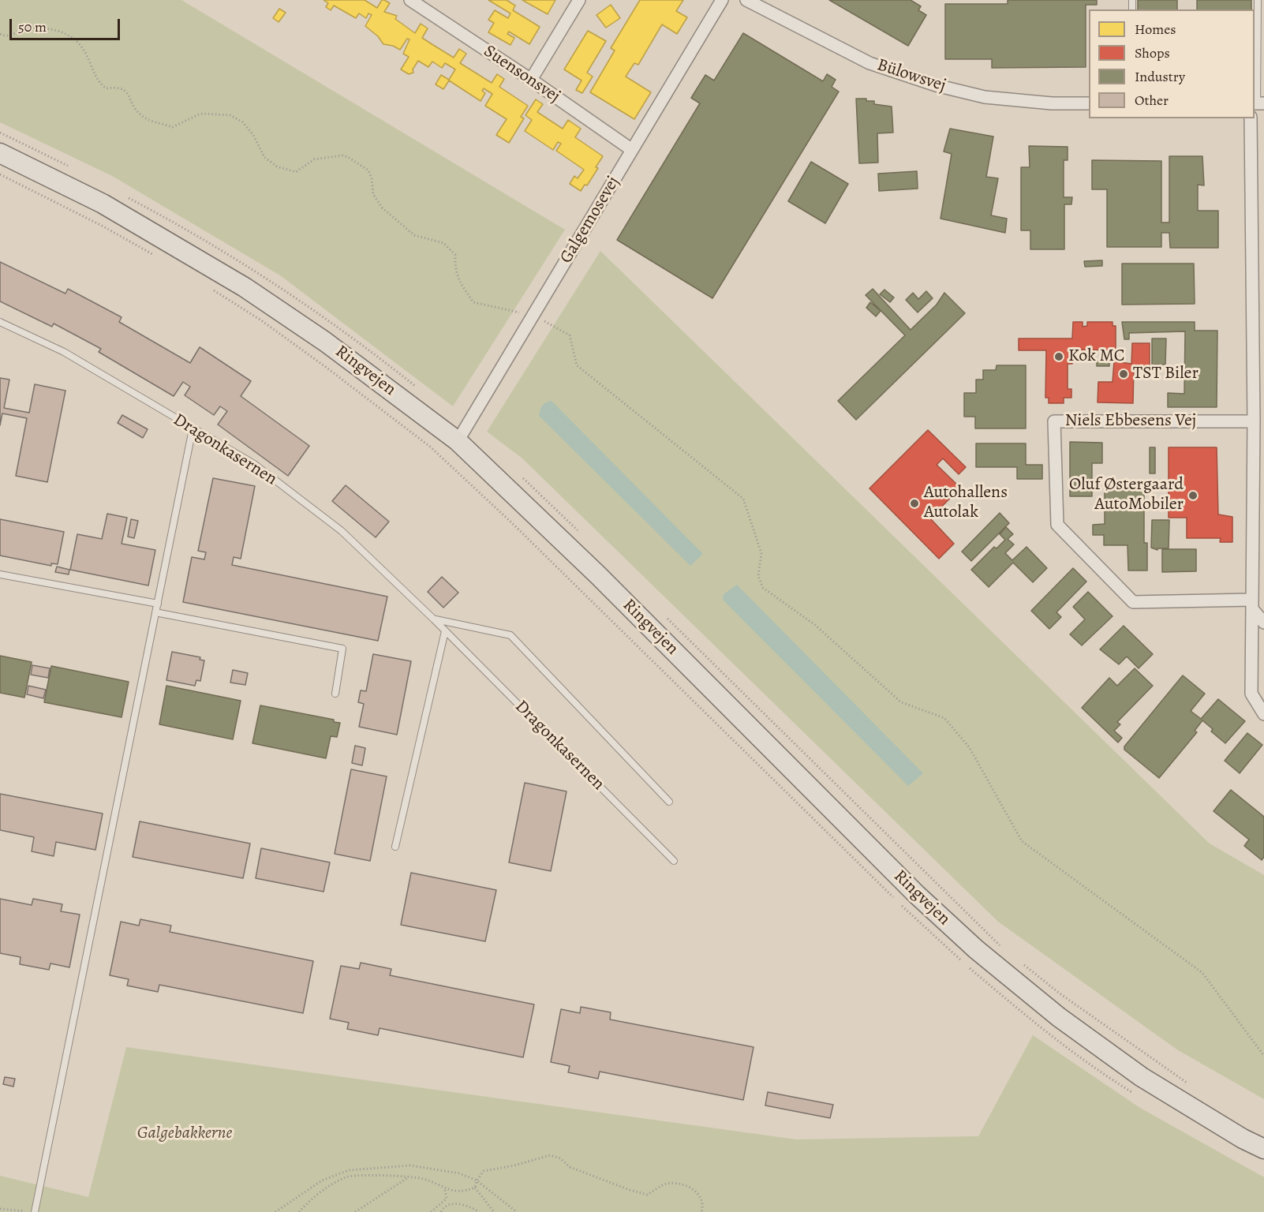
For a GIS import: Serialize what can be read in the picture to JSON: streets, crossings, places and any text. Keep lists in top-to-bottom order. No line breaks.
{"streets":{"main road":["Ringvejen"],"street":["Suensonsvej","Bülowsvej","Galgemosevej","Niels Ebbesens Vej"],"lane":["Dragonkasernen"]},"crossings":[["Suensonsvej","Galgemosevej"],["Galgemosevej","Ringvejen"]],"parks":["Galgebakkerne"],"places":["Kok MC","TST Biler","Oluf Østergaard AutoMobiler","Autohallens Autolak"],"legend":["Homes","Shops","Industry","Other"],"scale_bar":"50 m"}
